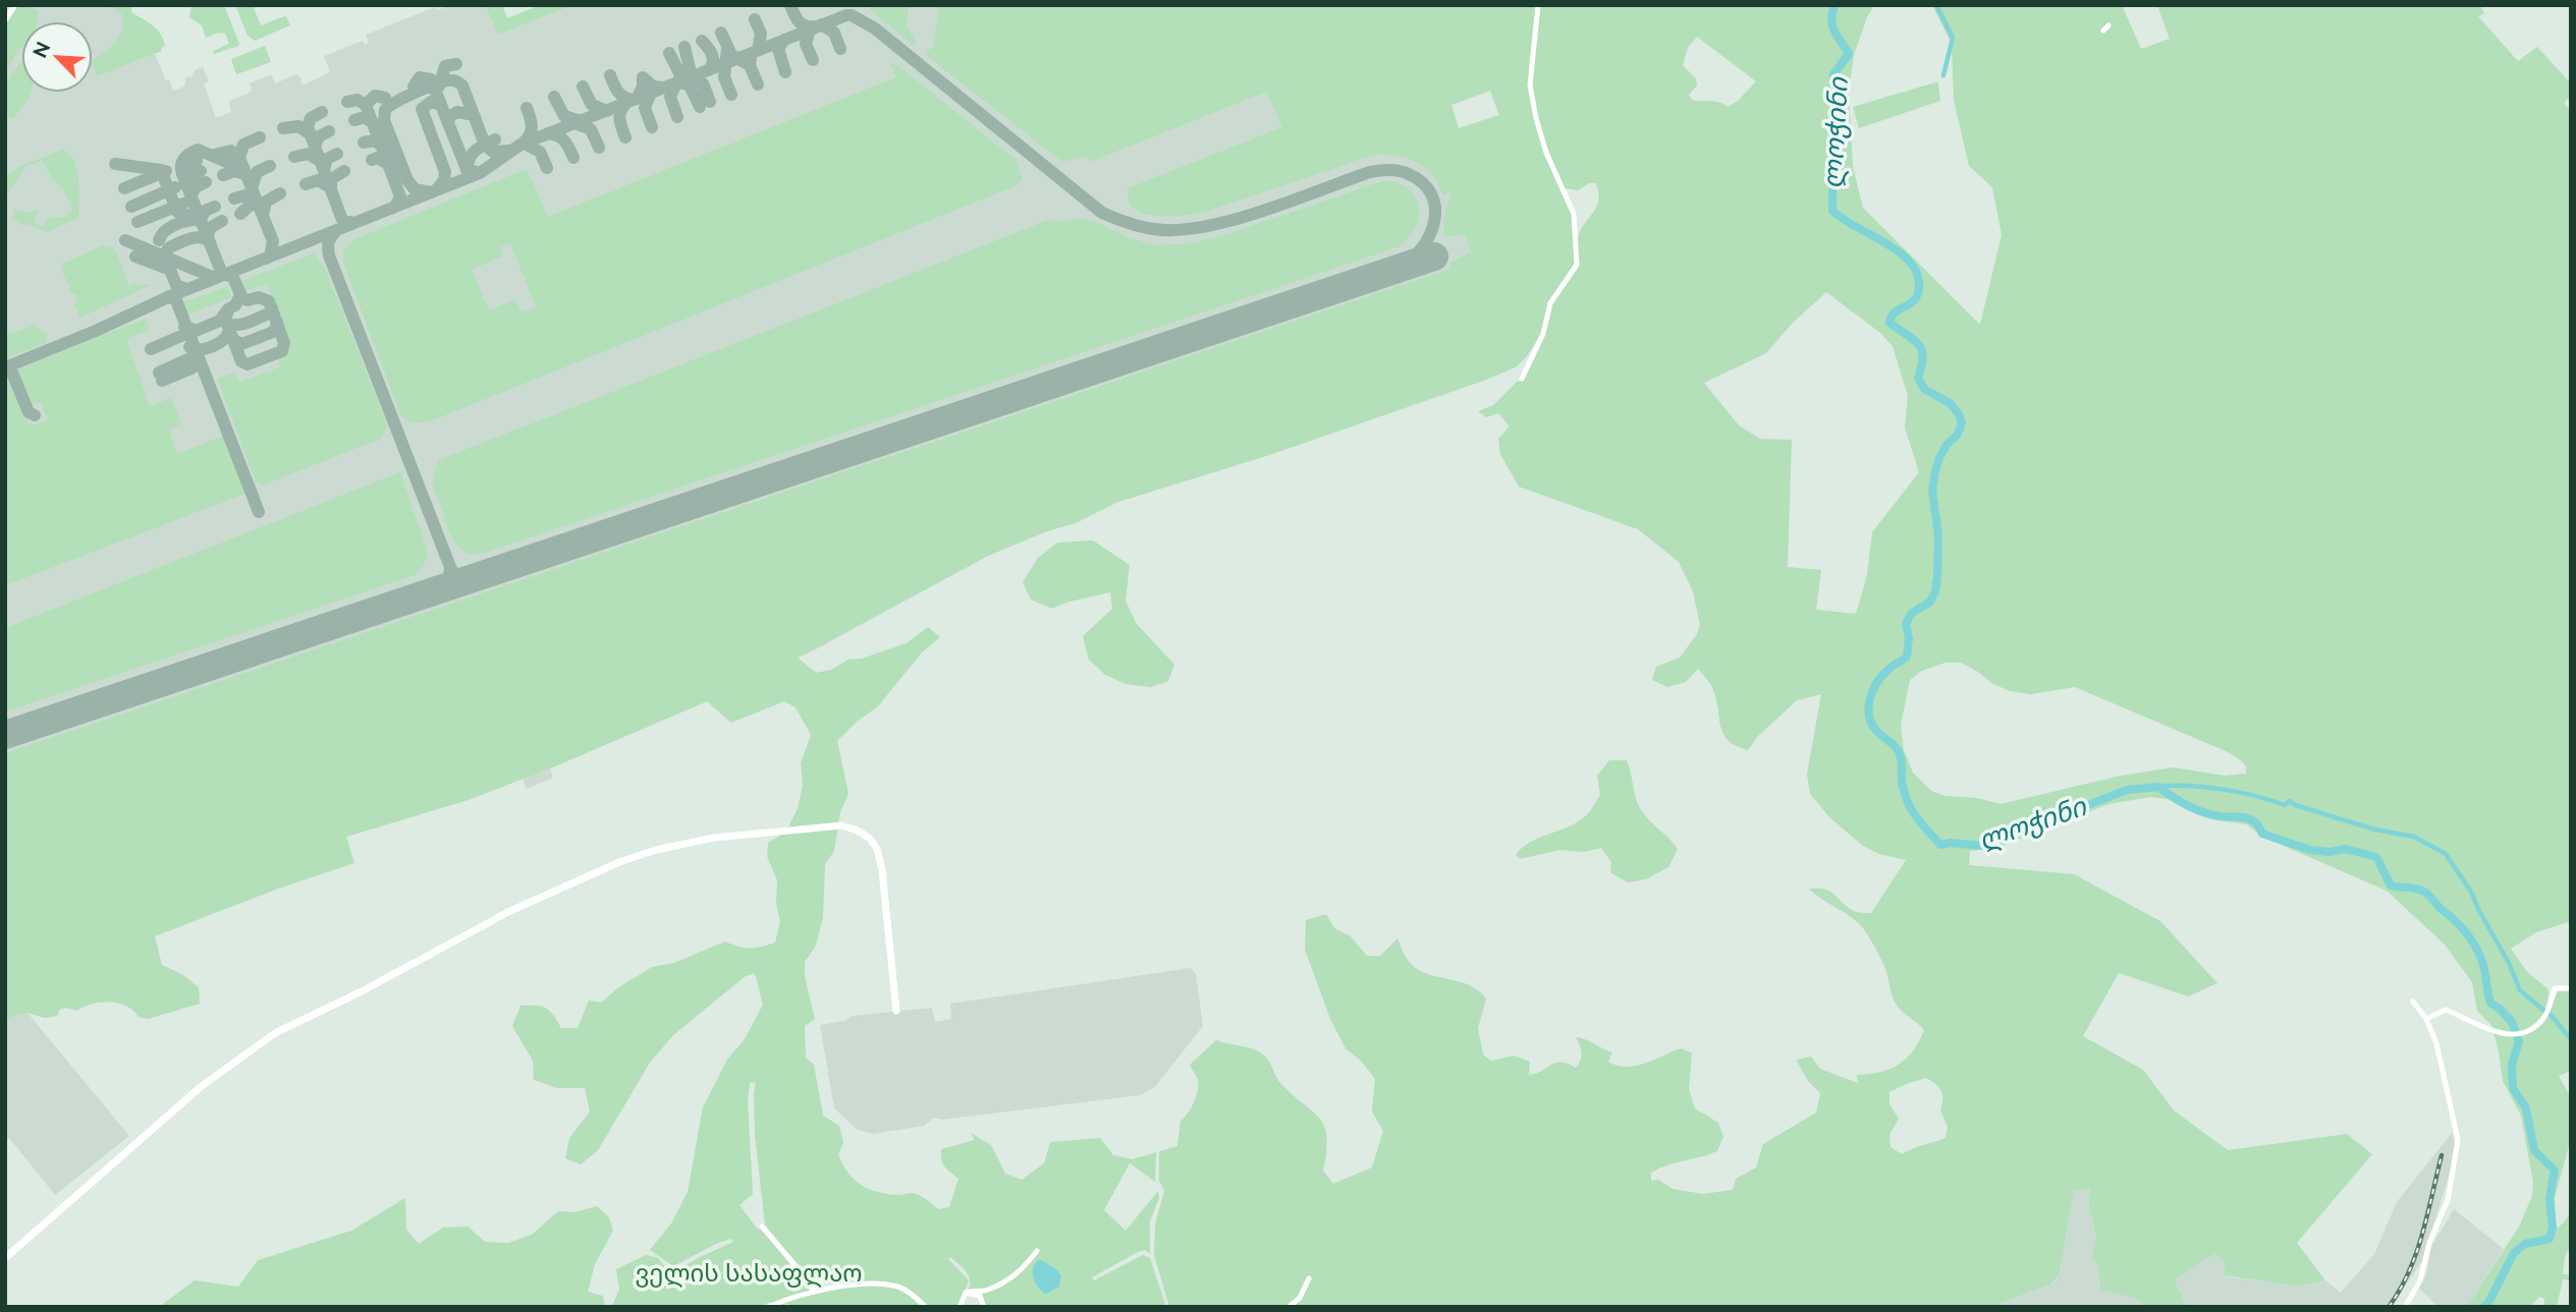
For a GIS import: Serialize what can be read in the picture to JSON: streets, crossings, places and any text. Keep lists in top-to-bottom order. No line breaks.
{"water":["ლოჭინი"],"parks":["ველის სასაფლაო"],"north":"top left"}
